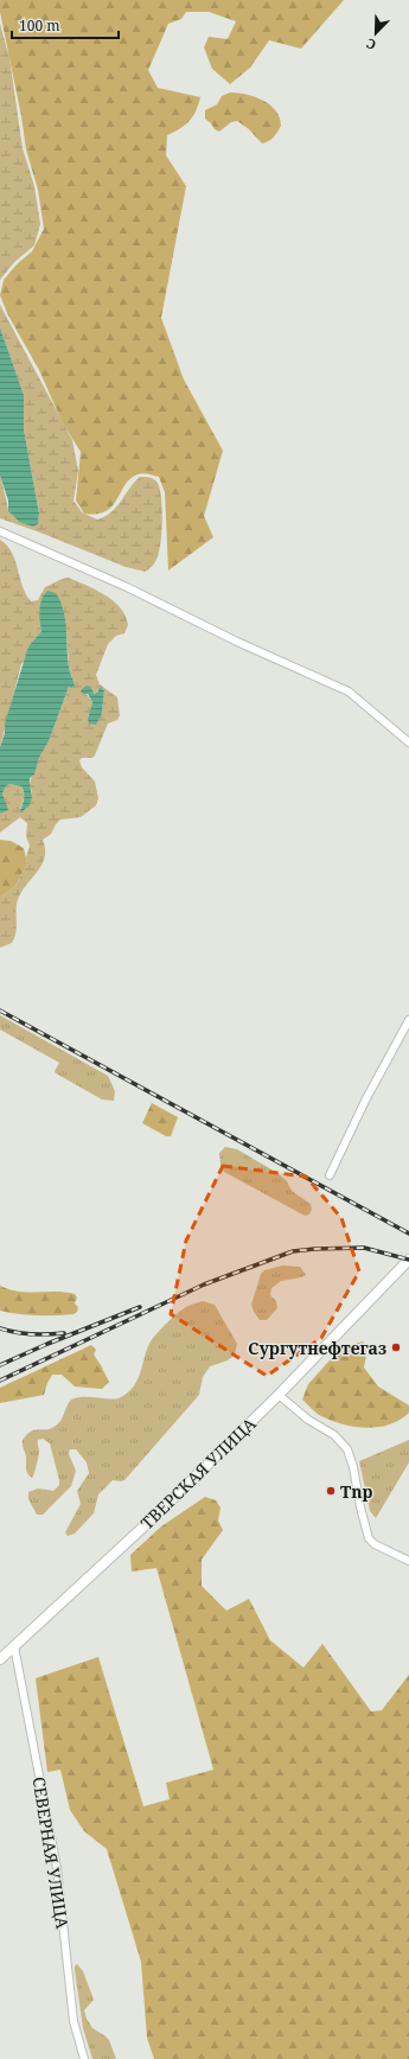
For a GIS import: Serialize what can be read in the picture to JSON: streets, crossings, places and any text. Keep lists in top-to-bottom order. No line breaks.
{"streets":{"main road":["ТВЕРСКАЯ УЛИЦА"],"street":["СЕВЕРНАЯ УЛИЦА"]},"crossings":[["ТВЕРСКАЯ УЛИЦА","СЕВЕРНАЯ УЛИЦА"]],"places":["Сургутнефтегаз","Tnp"],"scale_bar":"100 m","north":"bottom left"}
